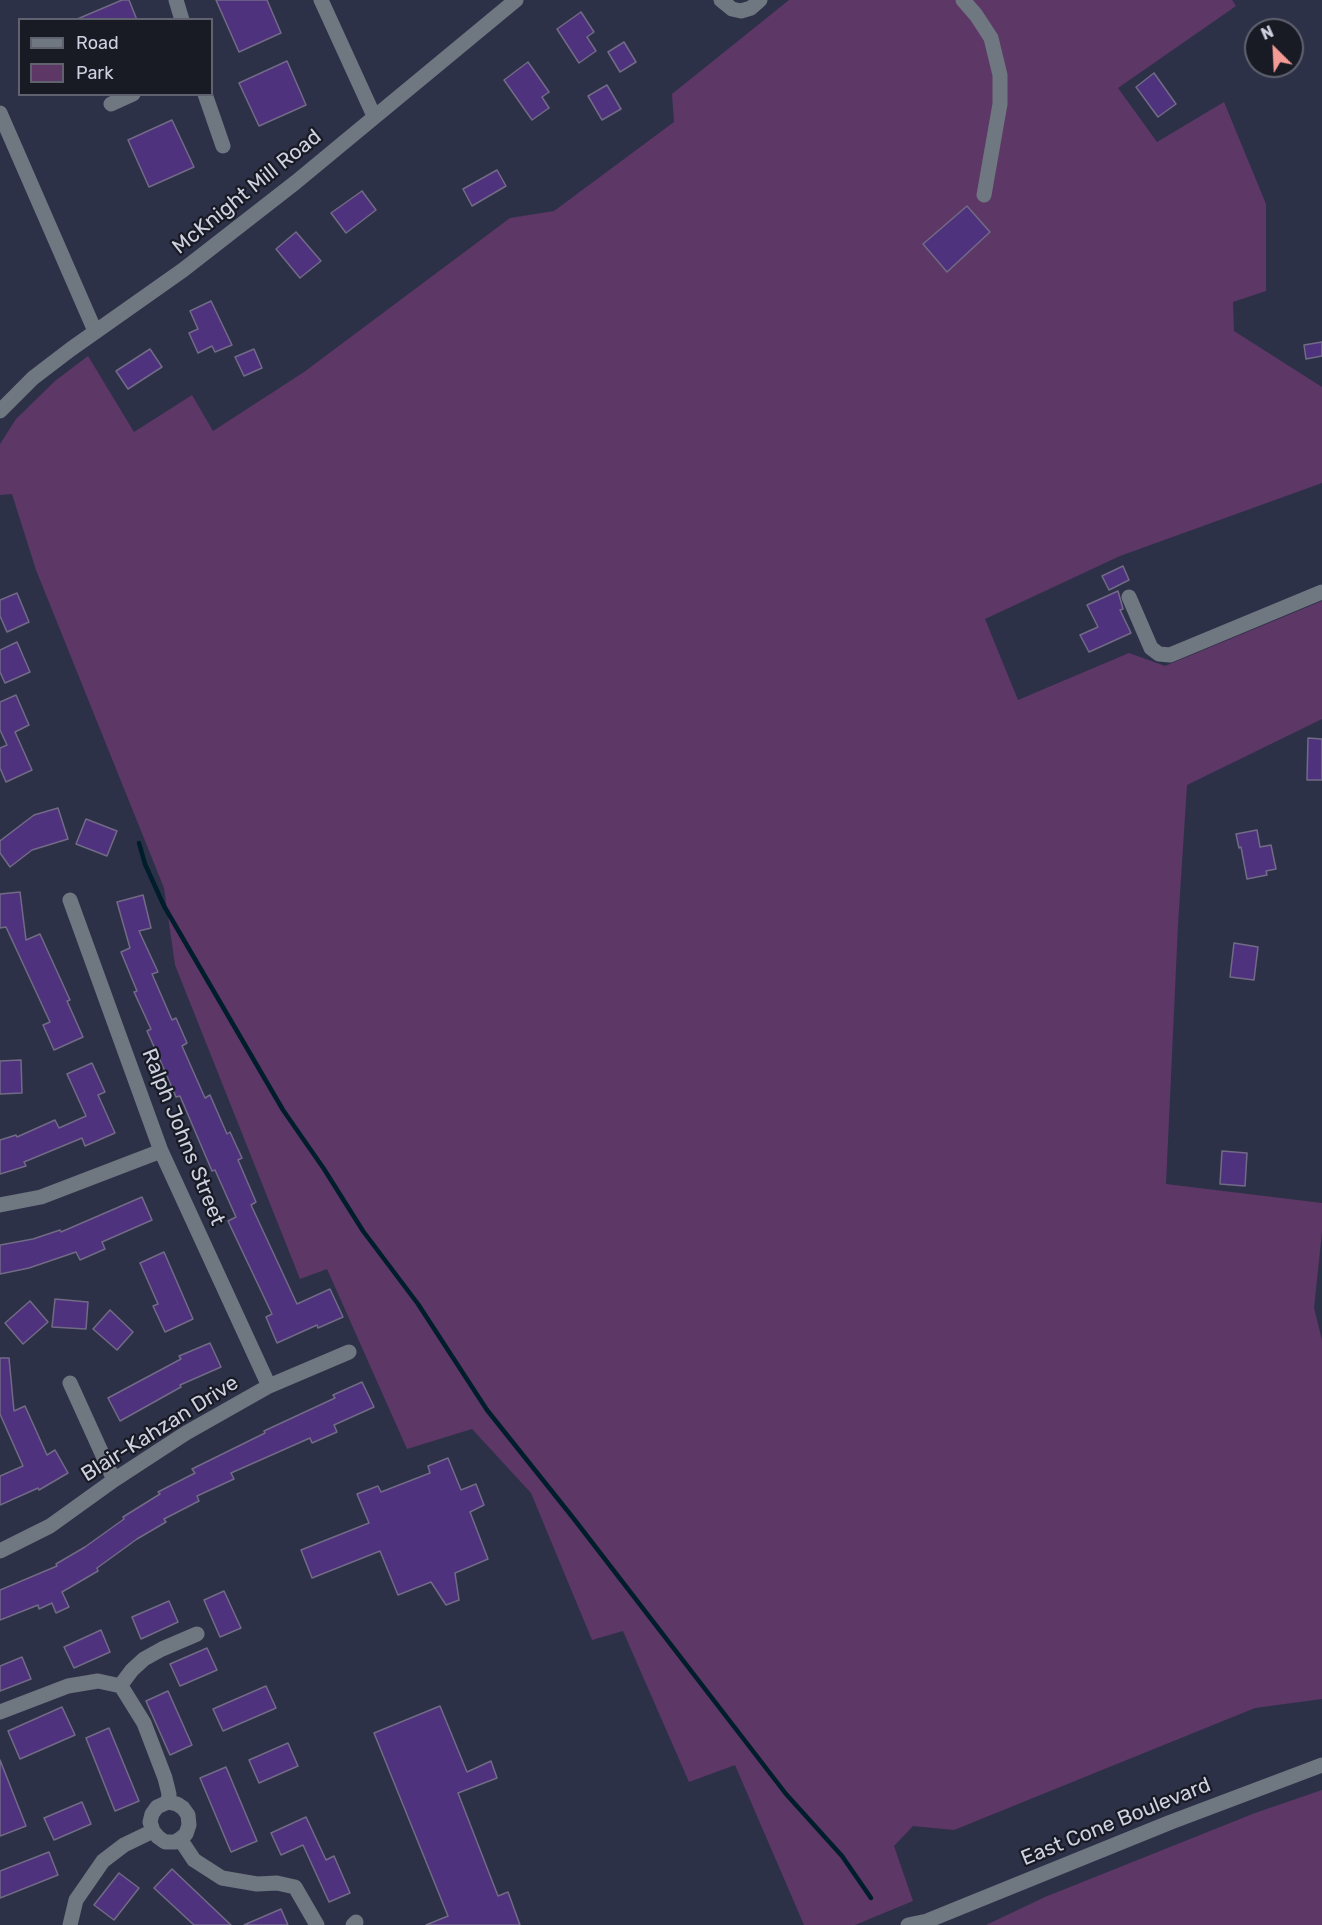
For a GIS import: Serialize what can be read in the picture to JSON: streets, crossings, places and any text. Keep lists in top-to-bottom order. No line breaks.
{"streets":{"street":["McKnight Mill Road","Ralph Johns Street","Blair-Kahzan Drive","East Cone Boulevard"]},"crossings":[["Ralph Johns Street","Blair-Kahzan Drive"]],"legend":["Road","Park"],"north":"top left"}
